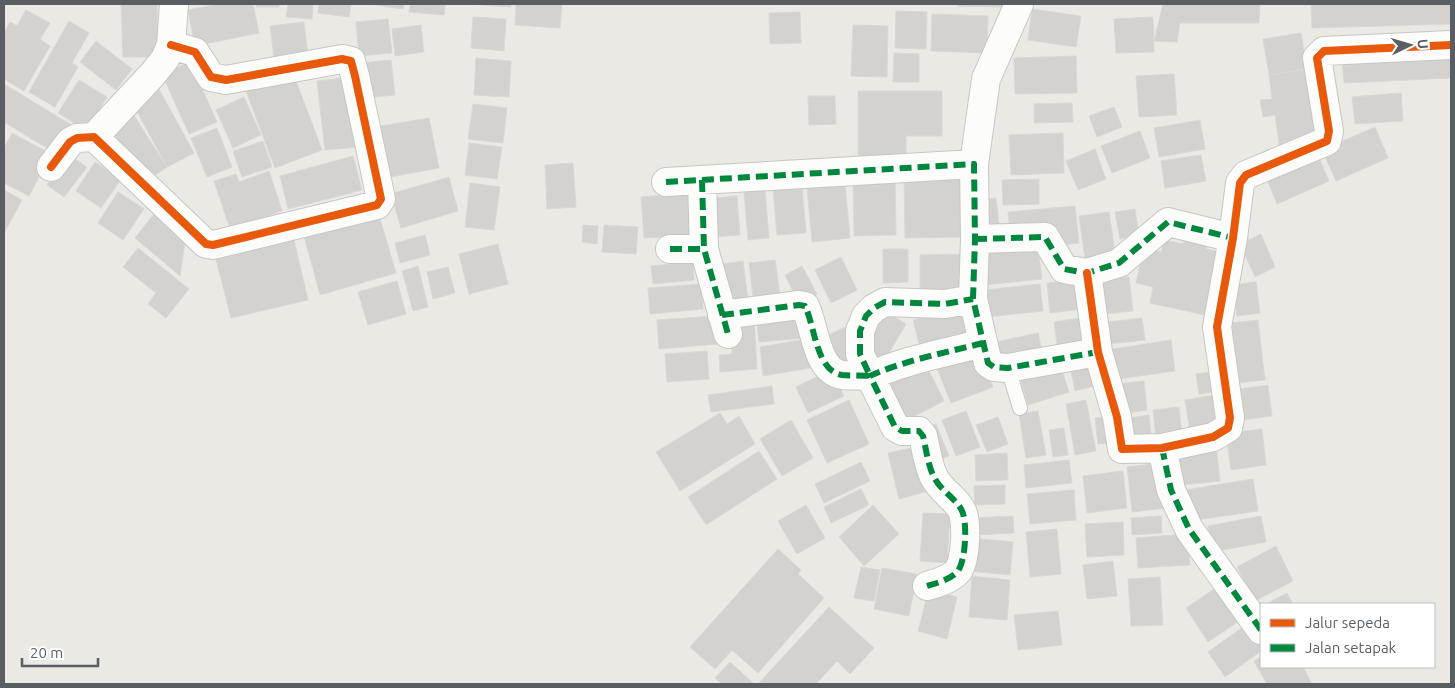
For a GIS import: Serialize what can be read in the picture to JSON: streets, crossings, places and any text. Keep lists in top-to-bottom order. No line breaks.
{"legend":["Jalur sepeda","Jalan setapak"],"scale_bar":"20 m","north":"right"}
